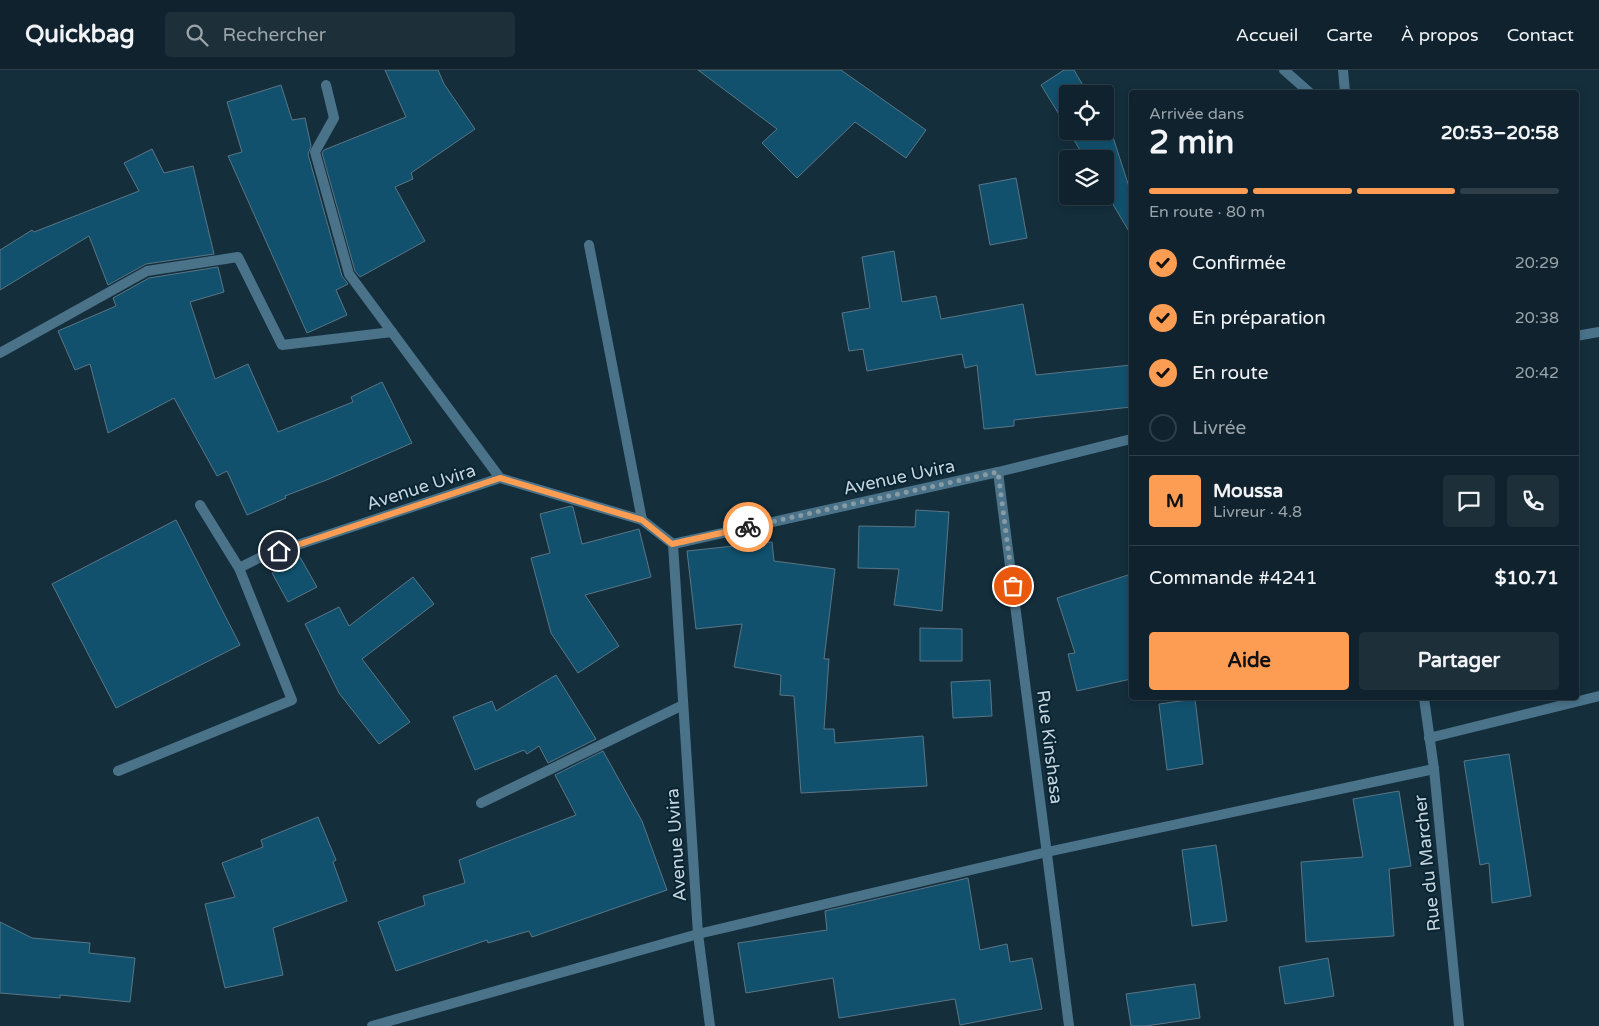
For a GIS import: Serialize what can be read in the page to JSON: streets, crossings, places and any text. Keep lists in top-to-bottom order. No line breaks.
{"streets":{"street":["Avenue Uvira","Rue Kinshasa","Rue du Marcher"]},"crossings":[["Avenue Uvira","Rue Kinshasa"]],"page":{"header":"Quickbag","search":"Rechercher","nav":["Accueil","Carte","À propos","Contact"],"heading":["2 min","Arrivée dans","20:53–20:58"],"panel":["Moussa","Livreur · 4.8","Commande #4241","$10.71"],"bar":"En route · 80 m","list":[["Confirmée","20:29"],["En préparation","20:38"],["En route","20:42"],"Livrée"],"round":"M","buttons":["Aide","Partager"]}}
